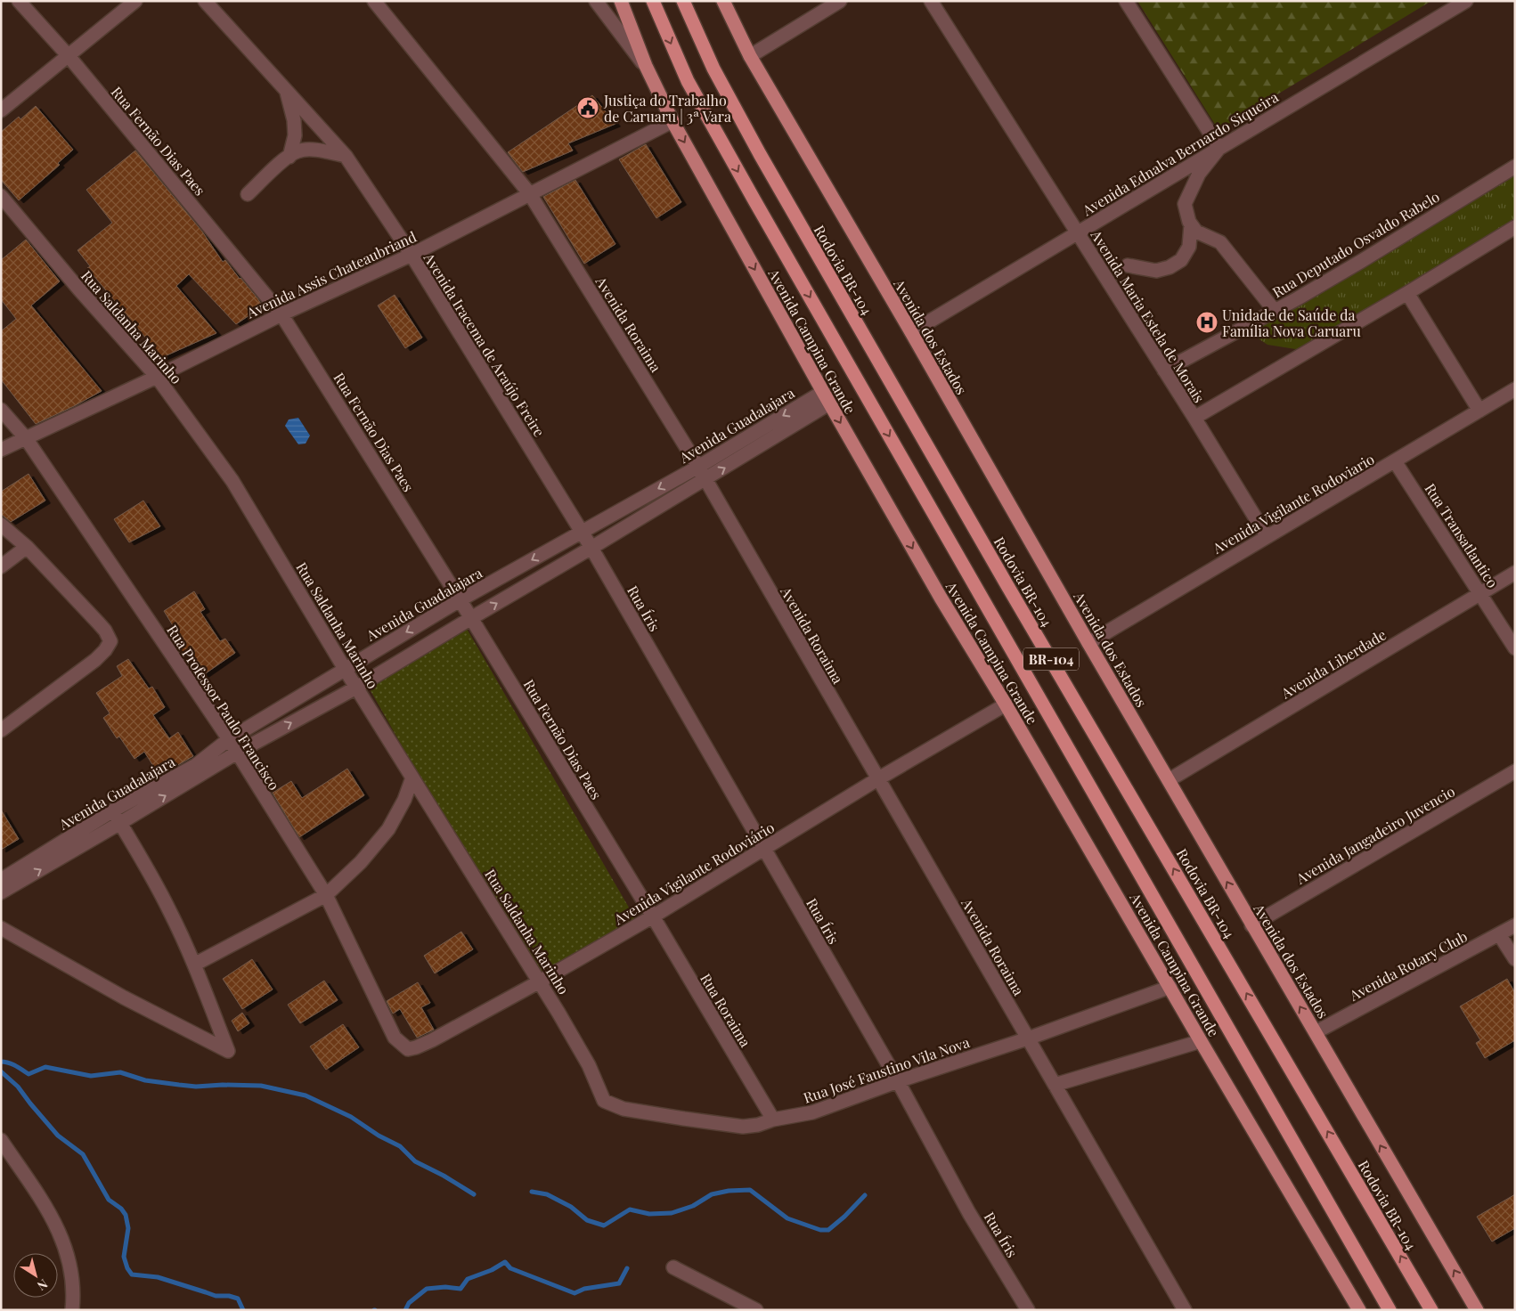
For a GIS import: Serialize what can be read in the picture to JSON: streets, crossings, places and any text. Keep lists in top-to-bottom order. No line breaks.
{"streets":{"highway":["Rodovia BR-104","BR-104"],"main road":["Avenida dos Estados","Avenida Campina Grande"],"street":["Rua Fernão Dias Paes","Avenida Ednalva Bernardo Siqueira","Rua Deputado Osvaldo Rabelo","Avenida Assis Chateaubriand","Avenida Maria Estela de Morais","Avenida Roraima","Rua Saldanha Marinho","Avenida Iracema de Araújo Freire","Avenida Guadalajara","Avenida Vigilante Rodoviario","Rua Transatlantico","Rua Íris","Avenida Liberdade","Rua Professor Paulo Francisco","Avenida Jangadeiro Juvencio","Avenida Vigilante Rodoviário","Avenida Rotary Club","Rua Roraima","Rua José Faustino Vila Nova"]},"crossings":[["Rua Fernão Dias Paes","Avenida Assis Chateaubriand"],["Rua Fernão Dias Paes","Avenida Guadalajara"],["Rua Fernão Dias Paes","Avenida Vigilante Rodoviário"],["Rua Fernão Dias Paes","Rua Roraima"],["Avenida Ednalva Bernardo Siqueira","Avenida Maria Estela de Morais"],["Avenida Ednalva Bernardo Siqueira","Avenida dos Estados"],["Rua Deputado Osvaldo Rabelo","Avenida Maria Estela de Morais"],["Avenida Assis Chateaubriand","Avenida Roraima"],["Avenida Assis Chateaubriand","Rua Saldanha Marinho"],["Avenida Assis Chateaubriand","Avenida Campina Grande"],["Avenida Assis Chateaubriand","Avenida Iracema de Araújo Freire"],["Avenida Assis Chateaubriand","Rua Professor Paulo Francisco"],["Avenida Maria Estela de Morais","Avenida Vigilante Rodoviario"],["Avenida Roraima","Avenida Guadalajara"],["Avenida Roraima","Avenida Vigilante Rodoviário"],["Avenida Roraima","Rua José Faustino Vila Nova"],["Rua Saldanha Marinho","Avenida Guadalajara"],["Rua Saldanha Marinho","Avenida Vigilante Rodoviário"],["Rua Saldanha Marinho","Rua José Faustino Vila Nova"],["Avenida dos Estados","Avenida Vigilante Rodoviario"],["Avenida dos Estados","Avenida Liberdade"],["Avenida dos Estados","Avenida Jangadeiro Juvencio"],["Avenida dos Estados","Avenida Rotary Club"],["Avenida Campina Grande","Avenida Guadalajara"],["Avenida Campina Grande","Avenida Vigilante Rodoviário"],["Avenida Campina Grande","Rua José Faustino Vila Nova"],["Avenida Iracema de Araújo Freire","Avenida Guadalajara"],["Avenida Iracema de Araújo Freire","Rua Íris"],["Avenida Guadalajara","Rua Professor Paulo Francisco"],["Avenida Vigilante Rodoviario","Rua Transatlantico"],["Rua Transatlantico","Avenida Liberdade"],["Rua Íris","Avenida Vigilante Rodoviário"],["Rua Íris","Rua José Faustino Vila Nova"],["Rua Professor Paulo Francisco","Avenida Vigilante Rodoviário"],["Avenida Vigilante Rodoviário","Rua Roraima"],["Rua Roraima","Rua José Faustino Vila Nova"]],"one_way":["Avenida dos Estados","Avenida Campina Grande"],"places":{"public building":["Justiça do Trabalho de Caruaru | 3ª Vara"],"hospital":["Unidade de Saúde da Família Nova Caruaru"]},"north":"bottom right"}
